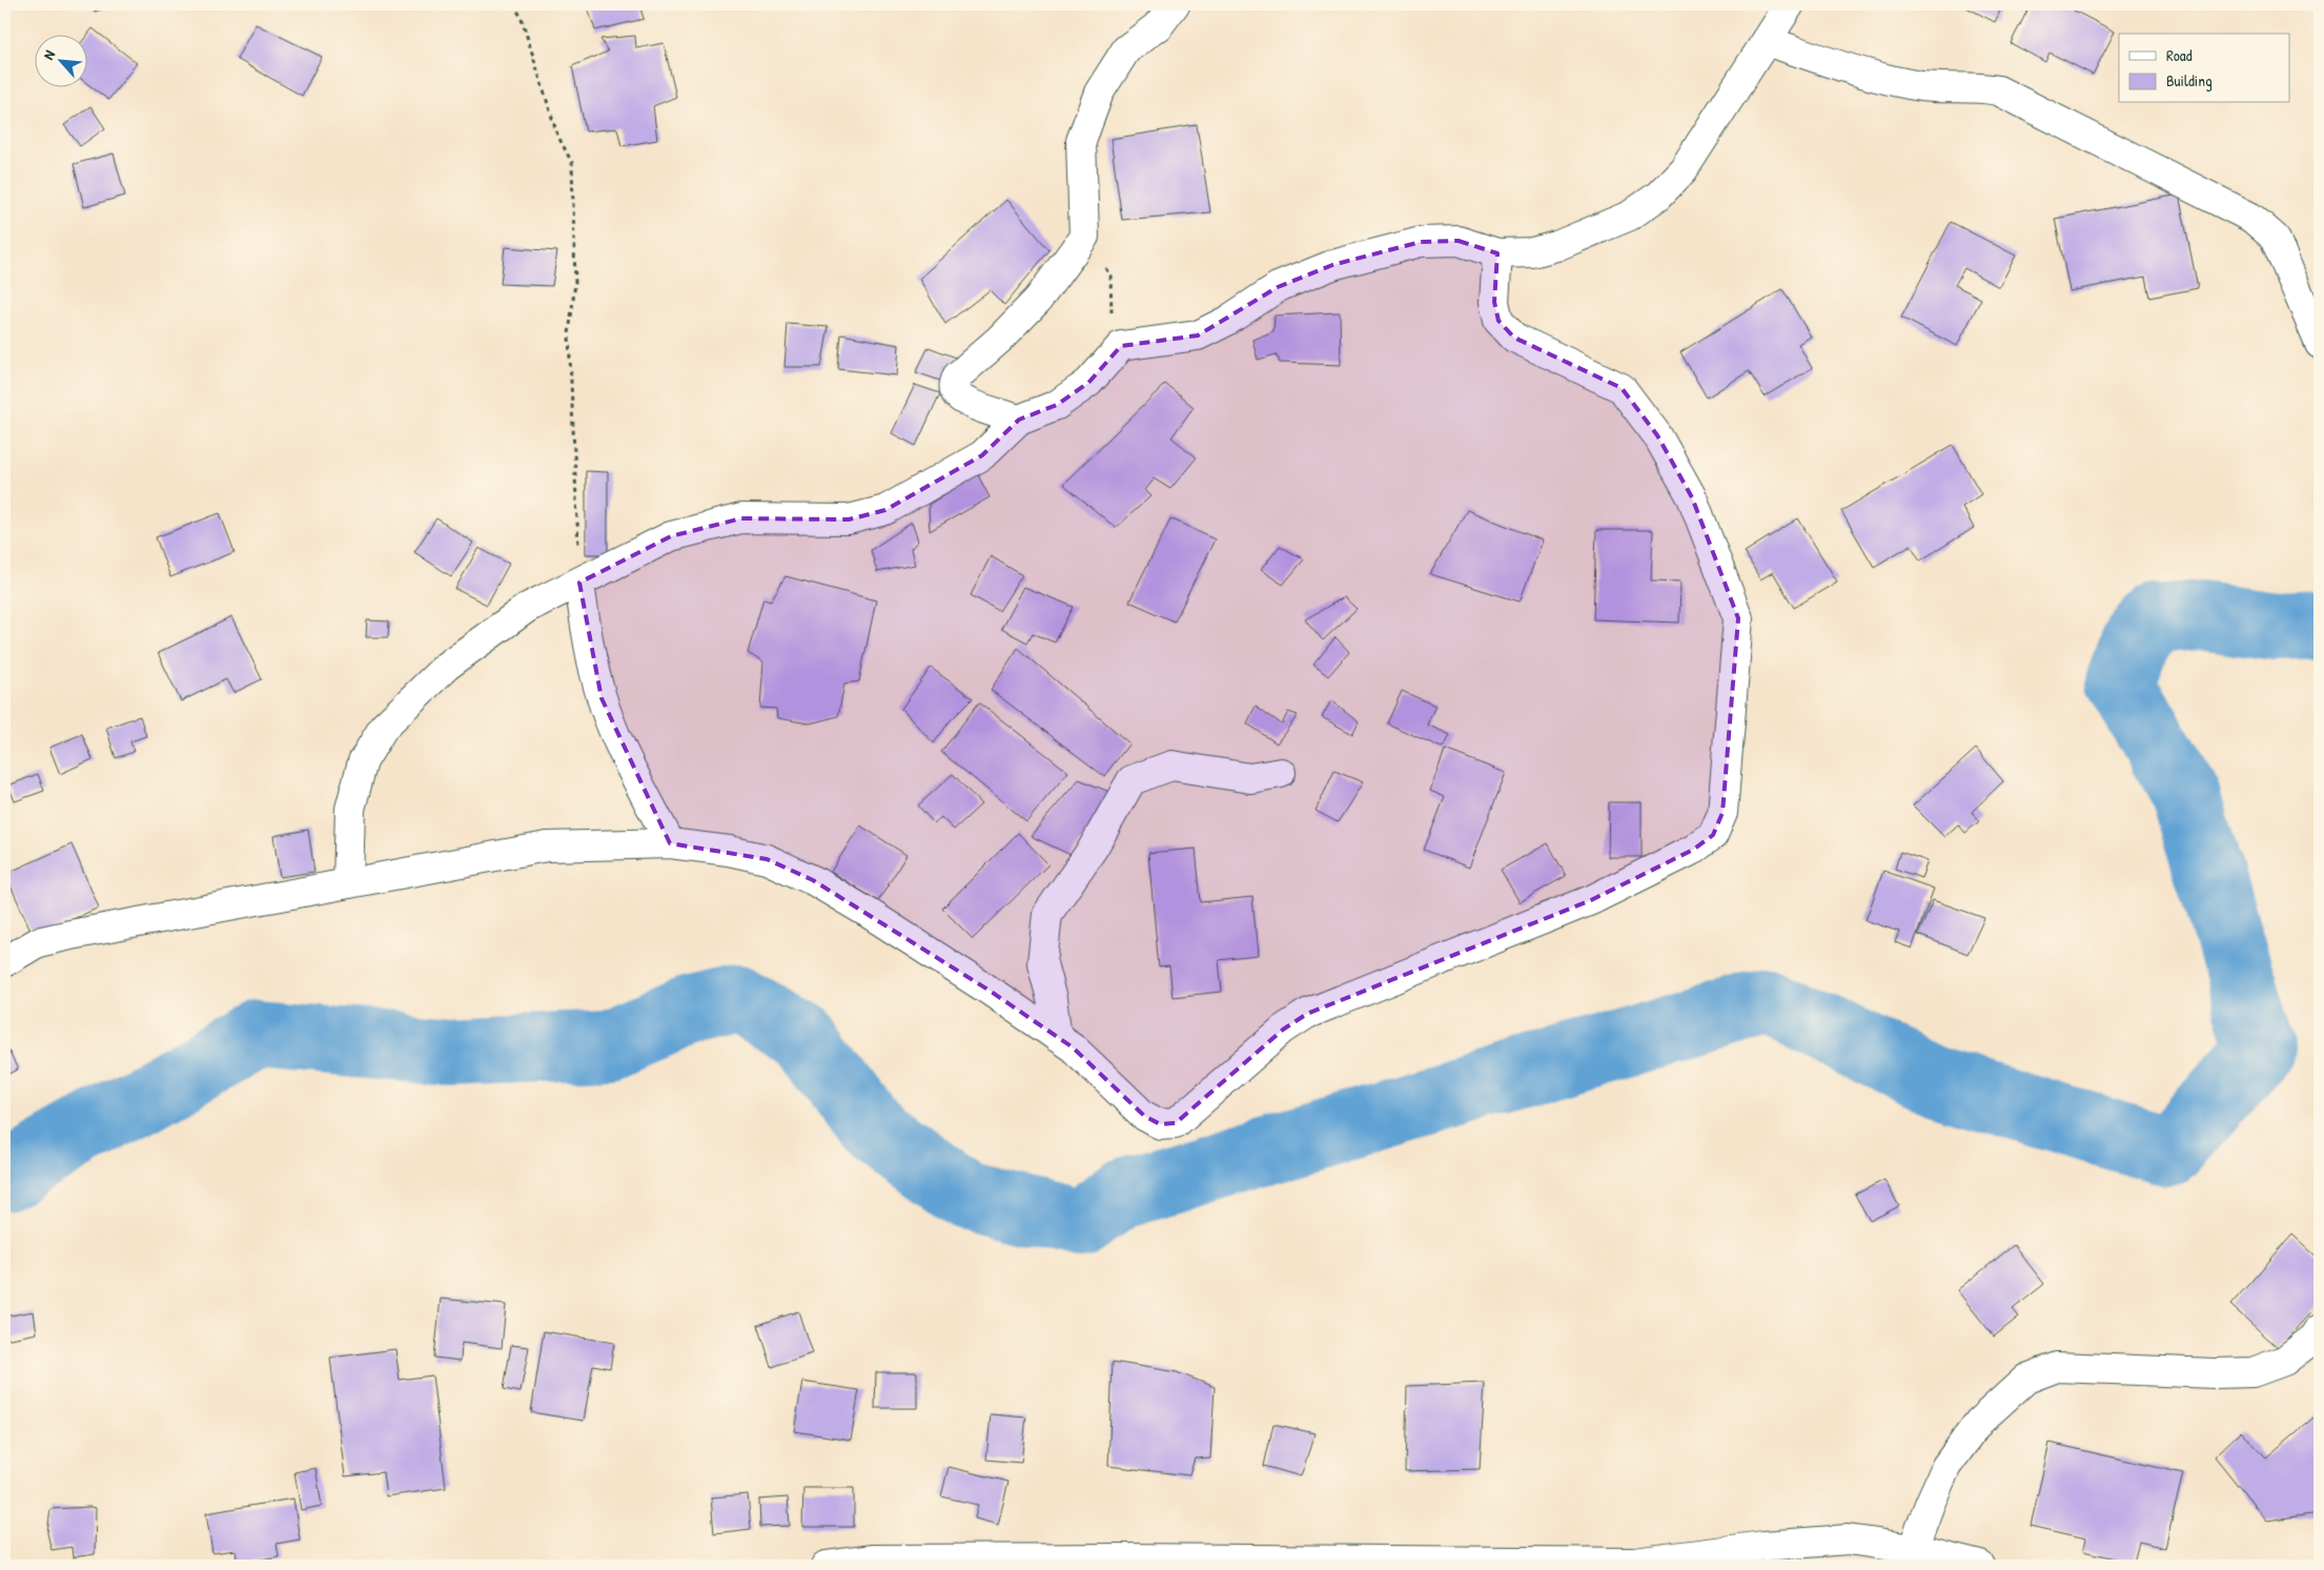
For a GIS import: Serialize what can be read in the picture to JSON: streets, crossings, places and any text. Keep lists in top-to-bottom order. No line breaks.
{"legend":["Road","Building"],"north":"top left"}
